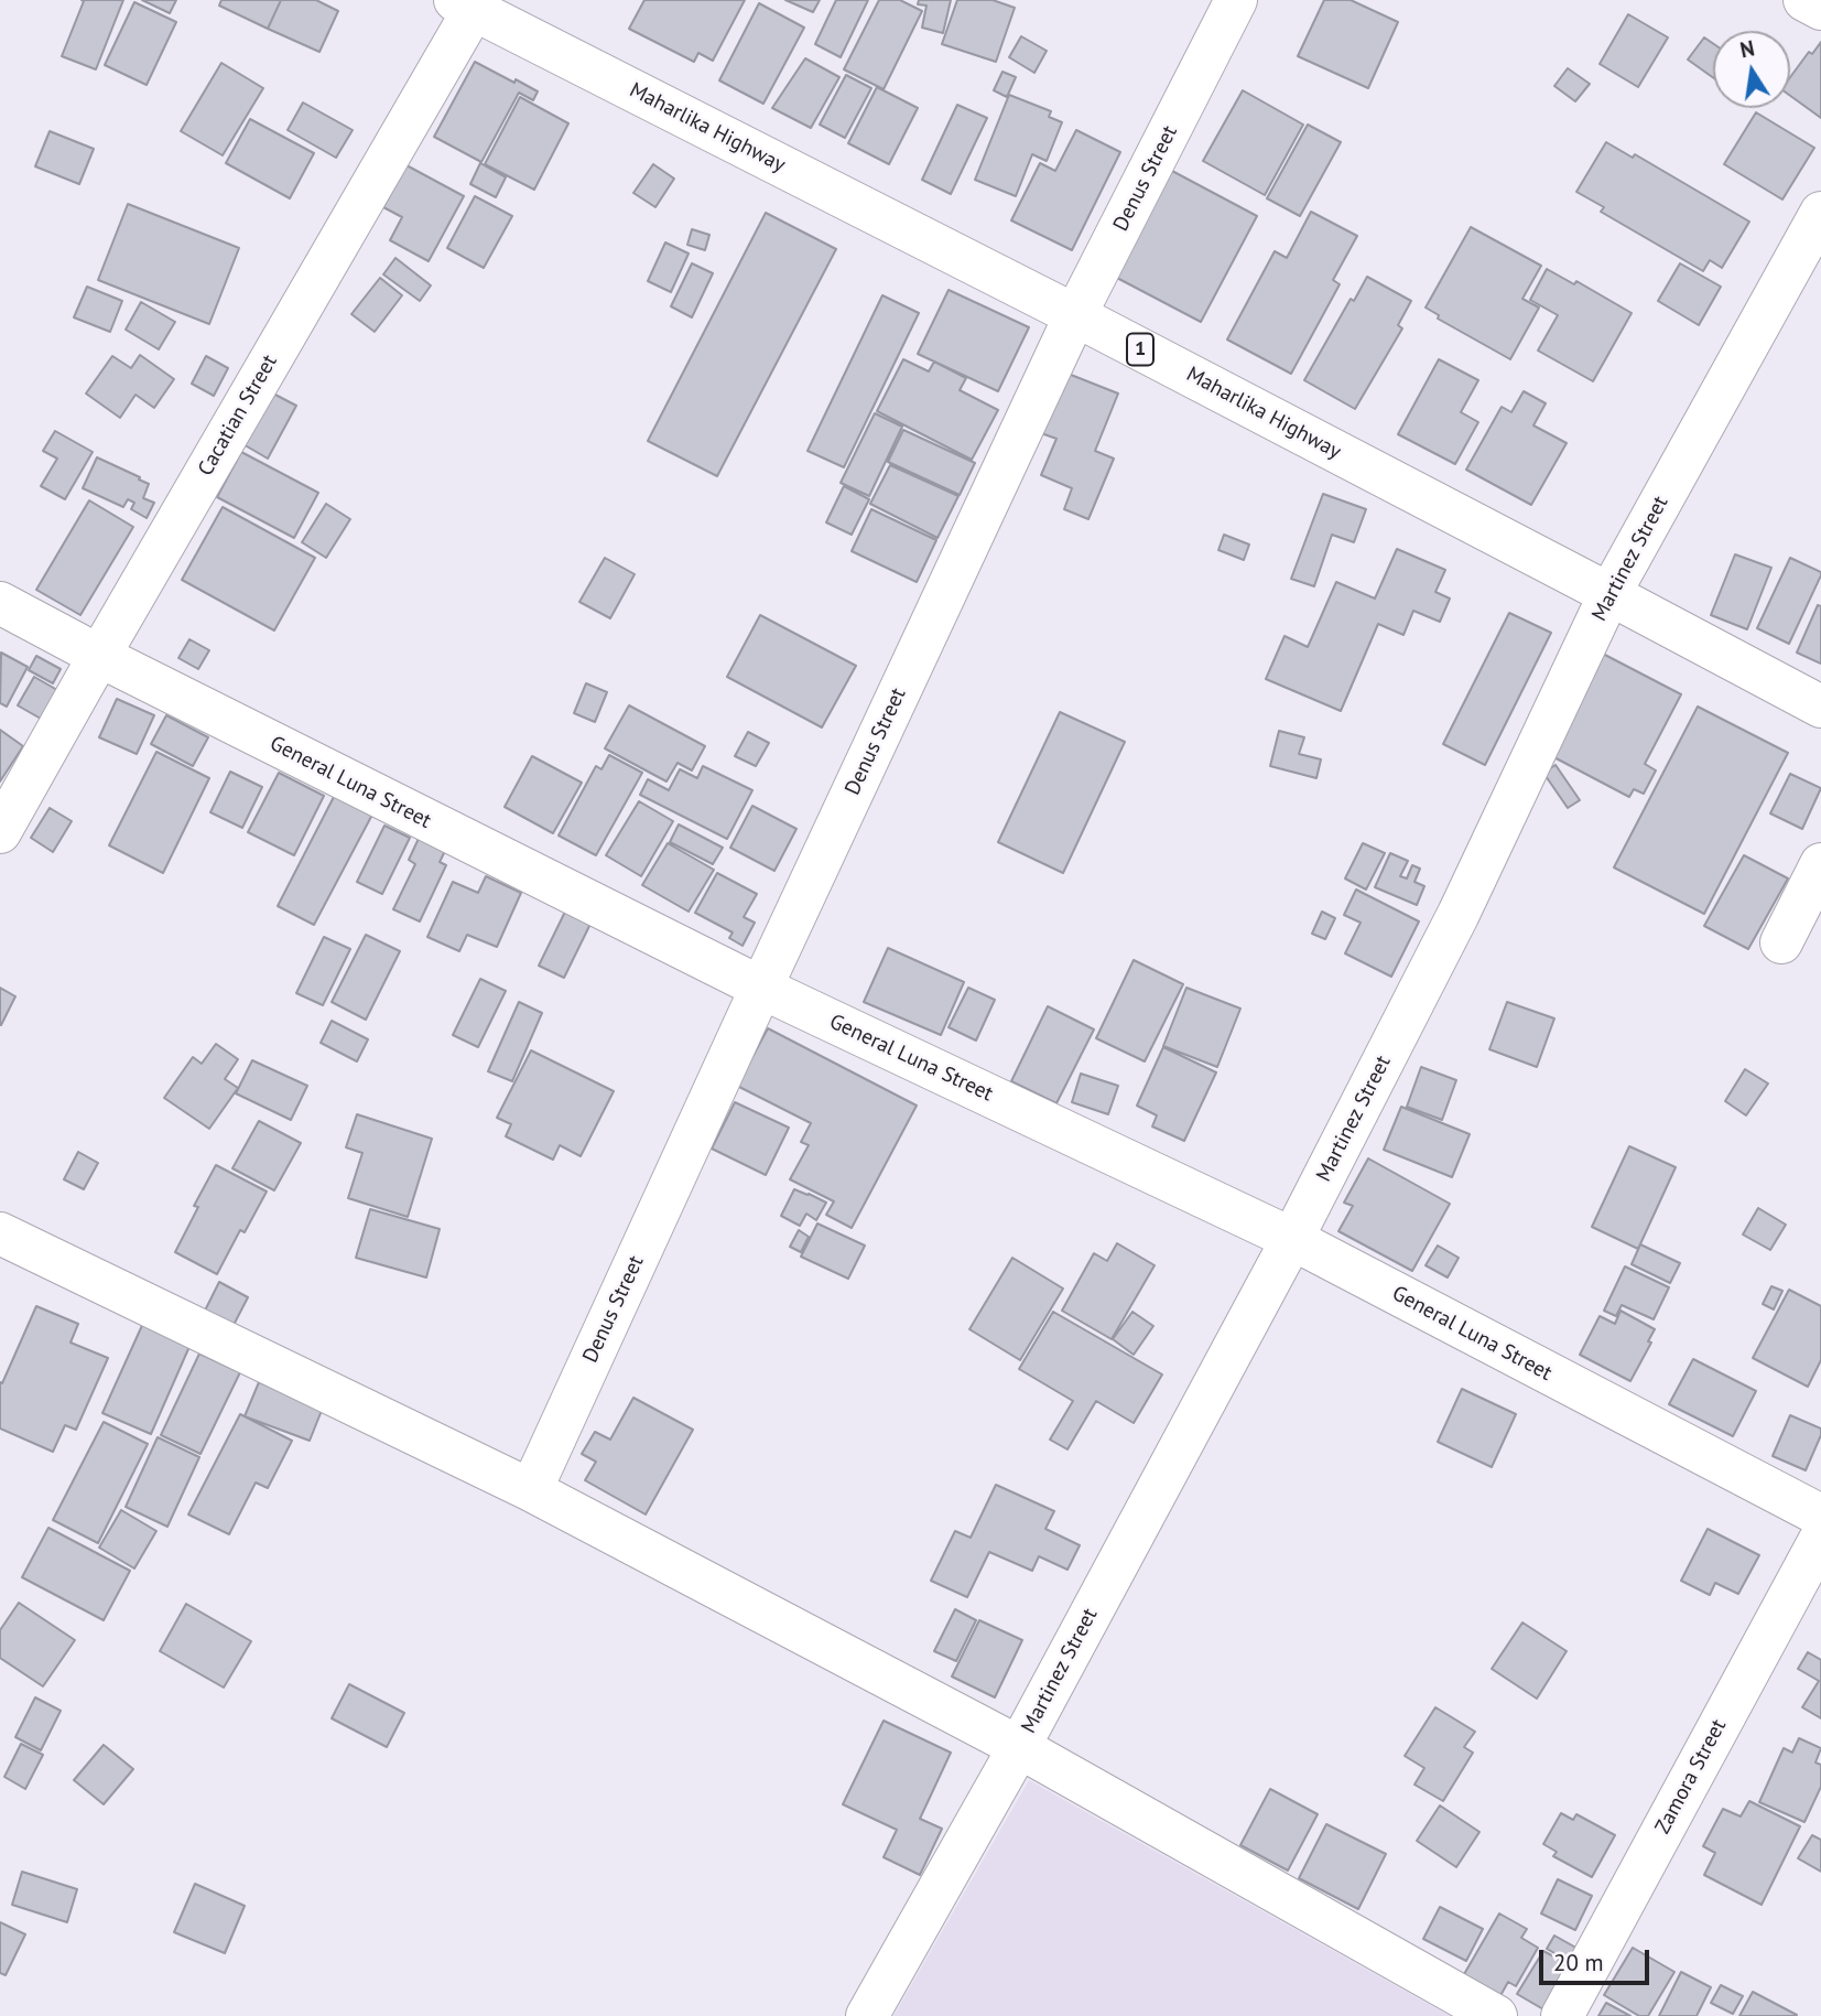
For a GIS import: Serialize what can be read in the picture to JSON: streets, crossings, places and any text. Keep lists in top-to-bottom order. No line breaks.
{"streets":{"main road":["Maharlika Highway","Denus Street","1","Cacatian Street","Martinez Street","General Luna Street","Zamora Street"]},"crossings":[["Maharlika Highway","Denus Street"],["Maharlika Highway","Cacatian Street"],["Maharlika Highway","Martinez Street"],["Denus Street","General Luna Street"],["Cacatian Street","General Luna Street"],["Martinez Street","General Luna Street"]],"scale_bar":"20 m","north":"top"}
